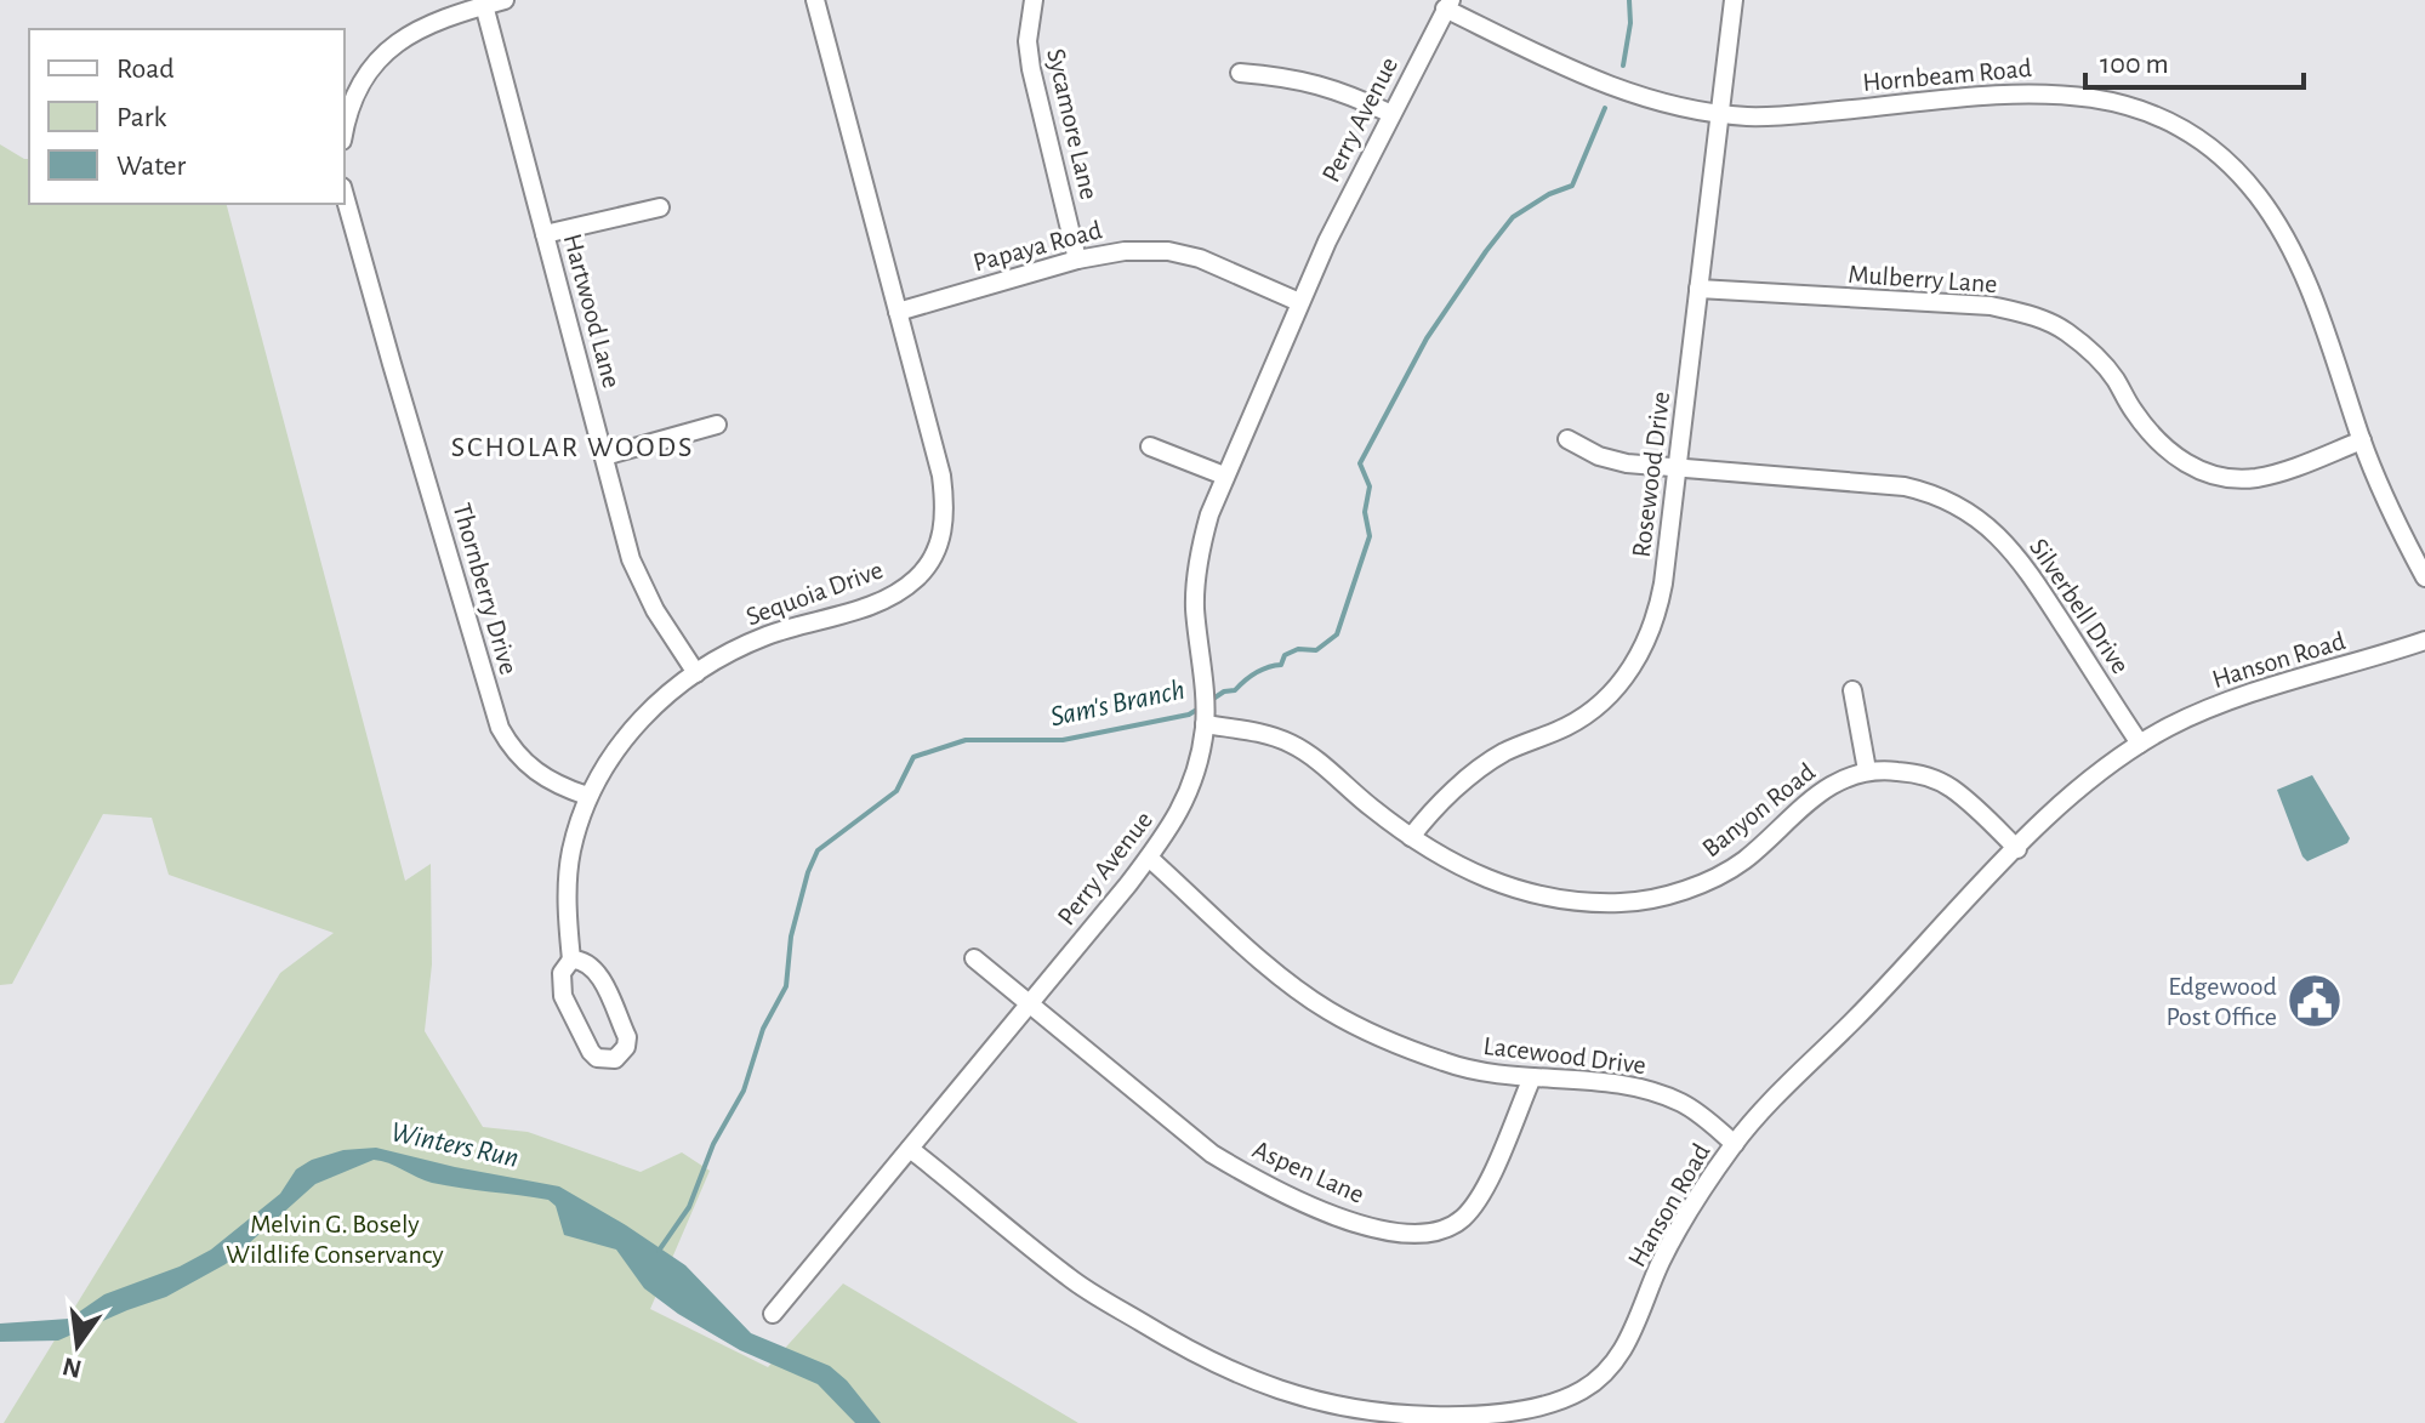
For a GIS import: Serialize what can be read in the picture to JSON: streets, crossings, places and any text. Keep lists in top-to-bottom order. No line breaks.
{"streets":{"street":["Hornbeam Road","Perry Avenue","Sycamore Lane","Papaya Road","Mulberry Lane","Hartwood Lane","Rosewood Drive","Thornberry Drive","Sequoia Drive","Silverbell Drive","Hanson Road","Banyon Road","Lacewood Drive","Aspen Lane"]},"crossings":[["Hornbeam Road","Perry Avenue"],["Hornbeam Road","Mulberry Lane"],["Hornbeam Road","Rosewood Drive"],["Perry Avenue","Papaya Road"],["Perry Avenue","Hanson Road"],["Perry Avenue","Banyon Road"],["Perry Avenue","Lacewood Drive"],["Perry Avenue","Aspen Lane"],["Sycamore Lane","Papaya Road"],["Papaya Road","Sequoia Drive"],["Mulberry Lane","Rosewood Drive"],["Hartwood Lane","Sequoia Drive"],["Rosewood Drive","Silverbell Drive"],["Rosewood Drive","Banyon Road"],["Thornberry Drive","Sequoia Drive"],["Silverbell Drive","Hanson Road"],["Hanson Road","Banyon Road"],["Hanson Road","Lacewood Drive"],["Lacewood Drive","Aspen Lane"]],"districts":["SCHOLAR WOODS"],"water":["Sam's Branch","Winters Run"],"parks":["Melvin G. Bosely Wildlife Conservancy"],"places":{"public building":["Edgewood Post Office"]},"legend":["Road","Park","Water"],"scale_bar":"100 m","north":"bottom"}
